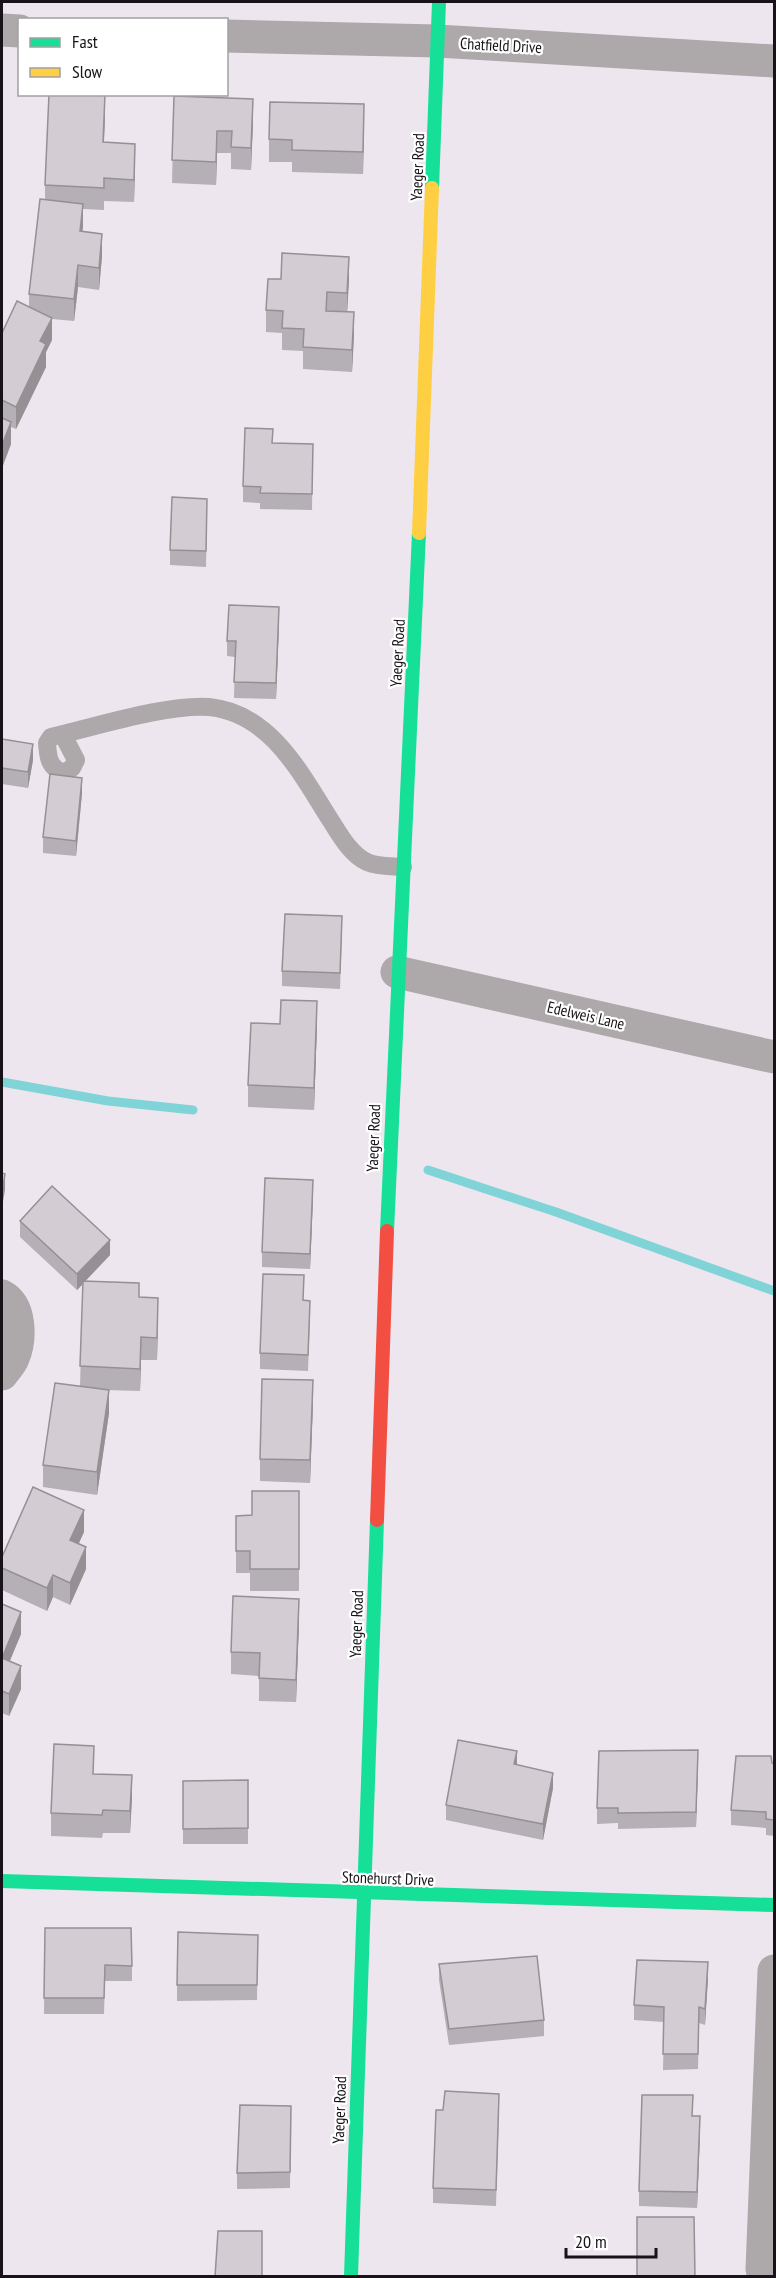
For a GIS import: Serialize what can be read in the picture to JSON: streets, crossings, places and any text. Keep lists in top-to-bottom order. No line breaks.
{"streets":{"street":["Chatfield Drive","Yaeger Road","Edelweis Lane","Stonehurst Drive"]},"crossings":[["Chatfield Drive","Yaeger Road"],["Yaeger Road","Edelweis Lane"],["Yaeger Road","Stonehurst Drive"]],"legend":["Fast","Slow"],"scale_bar":"20 m"}
